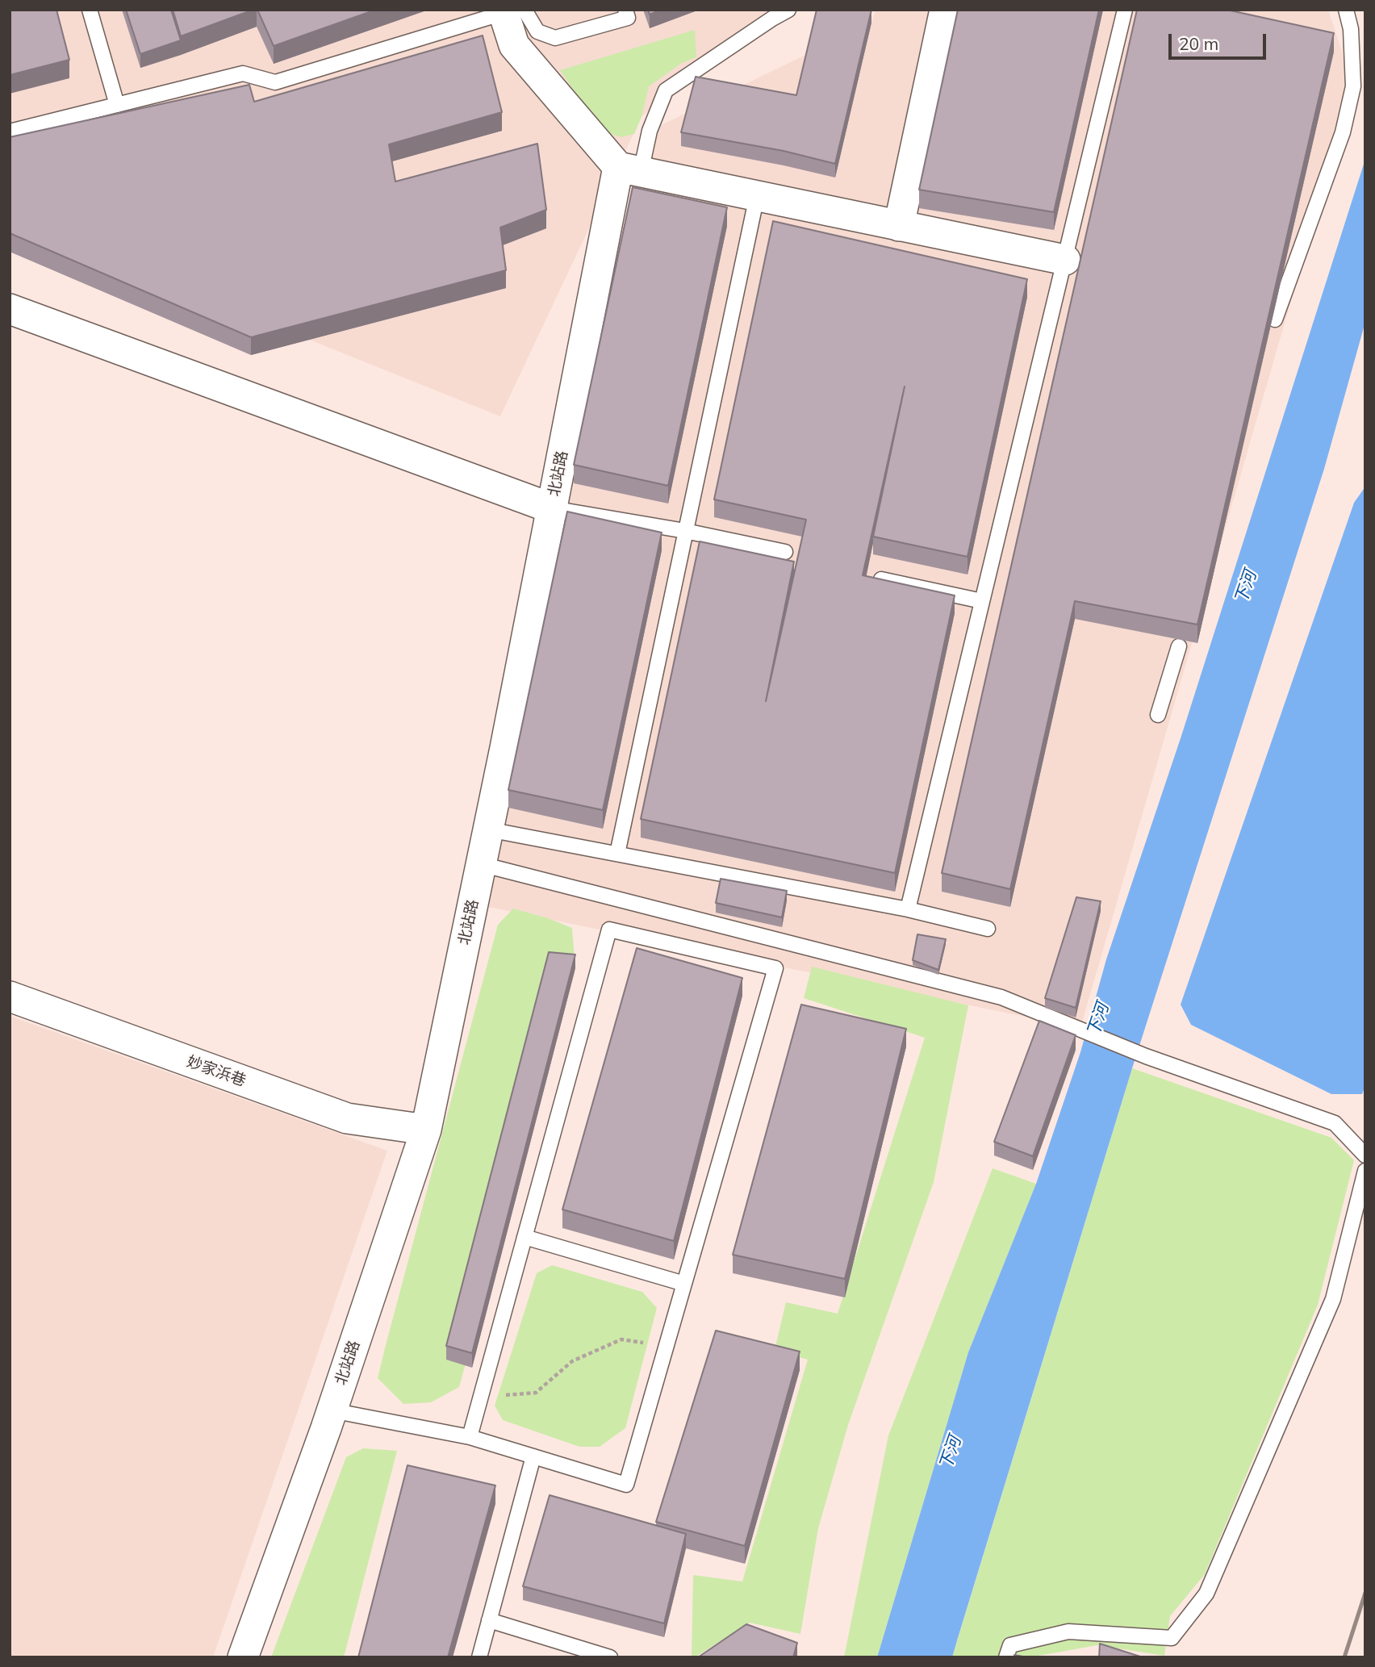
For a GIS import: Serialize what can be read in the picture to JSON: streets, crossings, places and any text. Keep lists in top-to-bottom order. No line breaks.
{"streets":{"street":["北站路","妙家浜巷"]},"crossings":[["北站路","妙家浜巷"]],"water":["下河"],"scale_bar":"20 m"}
